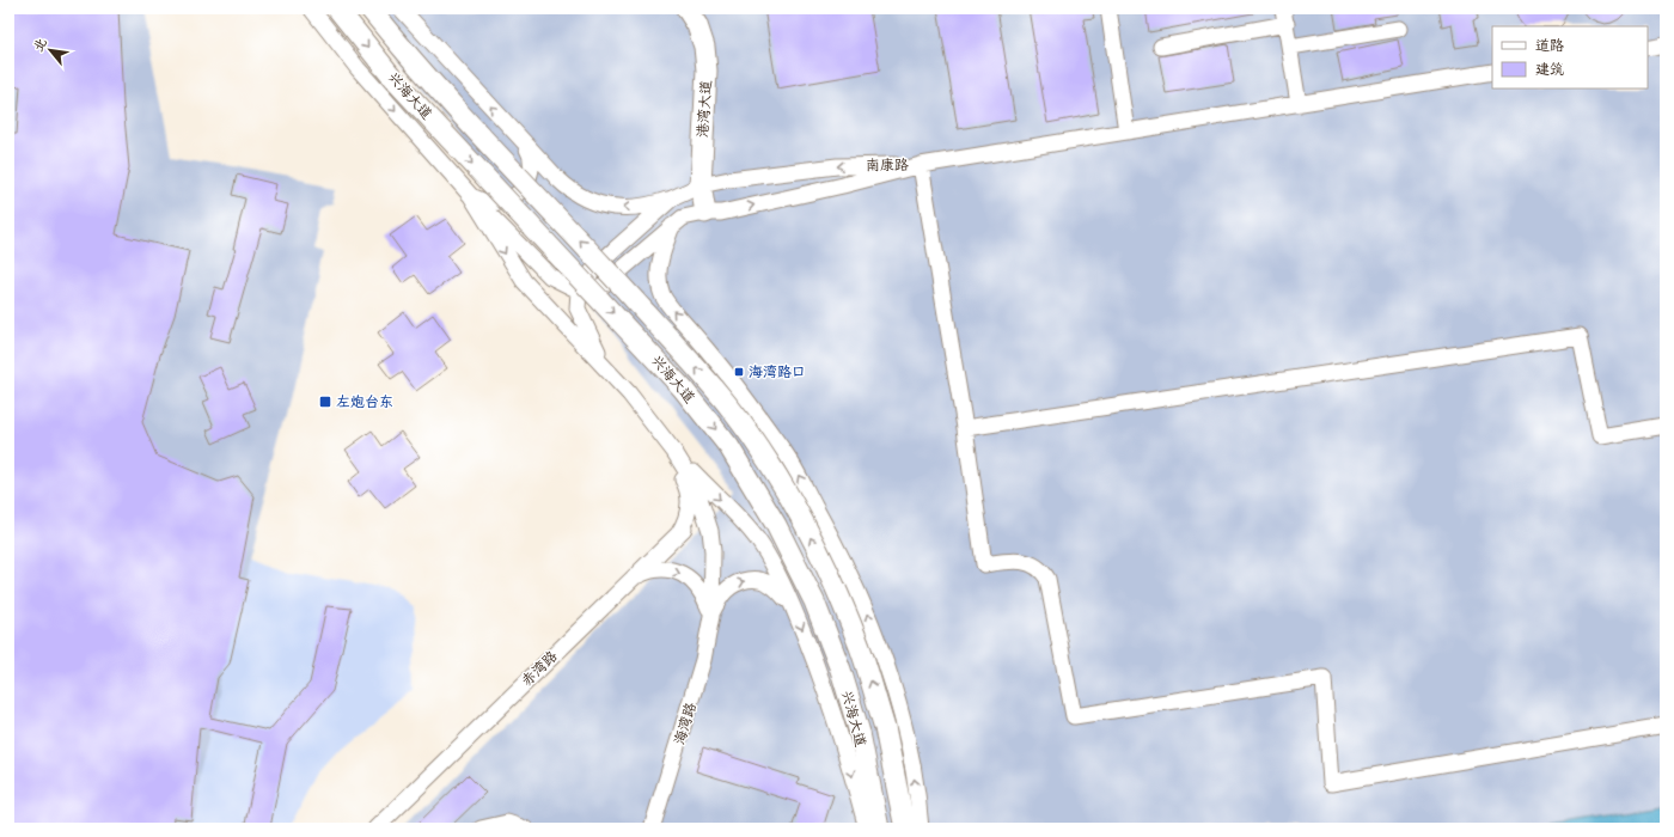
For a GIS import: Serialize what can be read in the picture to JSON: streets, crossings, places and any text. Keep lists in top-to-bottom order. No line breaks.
{"streets":{"main road":["兴海大道","港湾大道"],"street":["南康路","赤湾路","海湾路"]},"crossings":[["兴海大道","赤湾路"],["兴海大道","海湾路"],["港湾大道","南康路"]],"places":{"transit":["海湾路口","左炮台东"]},"legend":["道路","建筑"],"north":"top left"}
